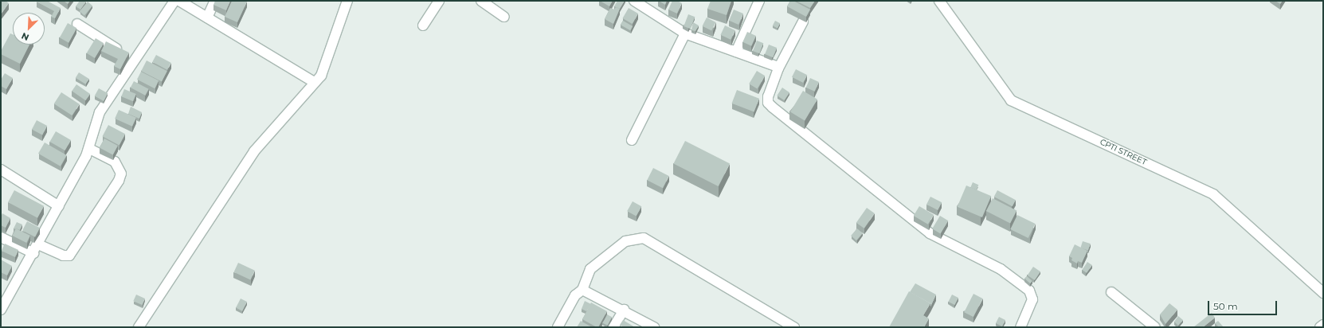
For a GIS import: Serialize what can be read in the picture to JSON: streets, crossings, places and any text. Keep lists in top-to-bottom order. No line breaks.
{"streets":{"street":["CPTI STREET"]},"scale_bar":"50 m","north":"bottom left"}
